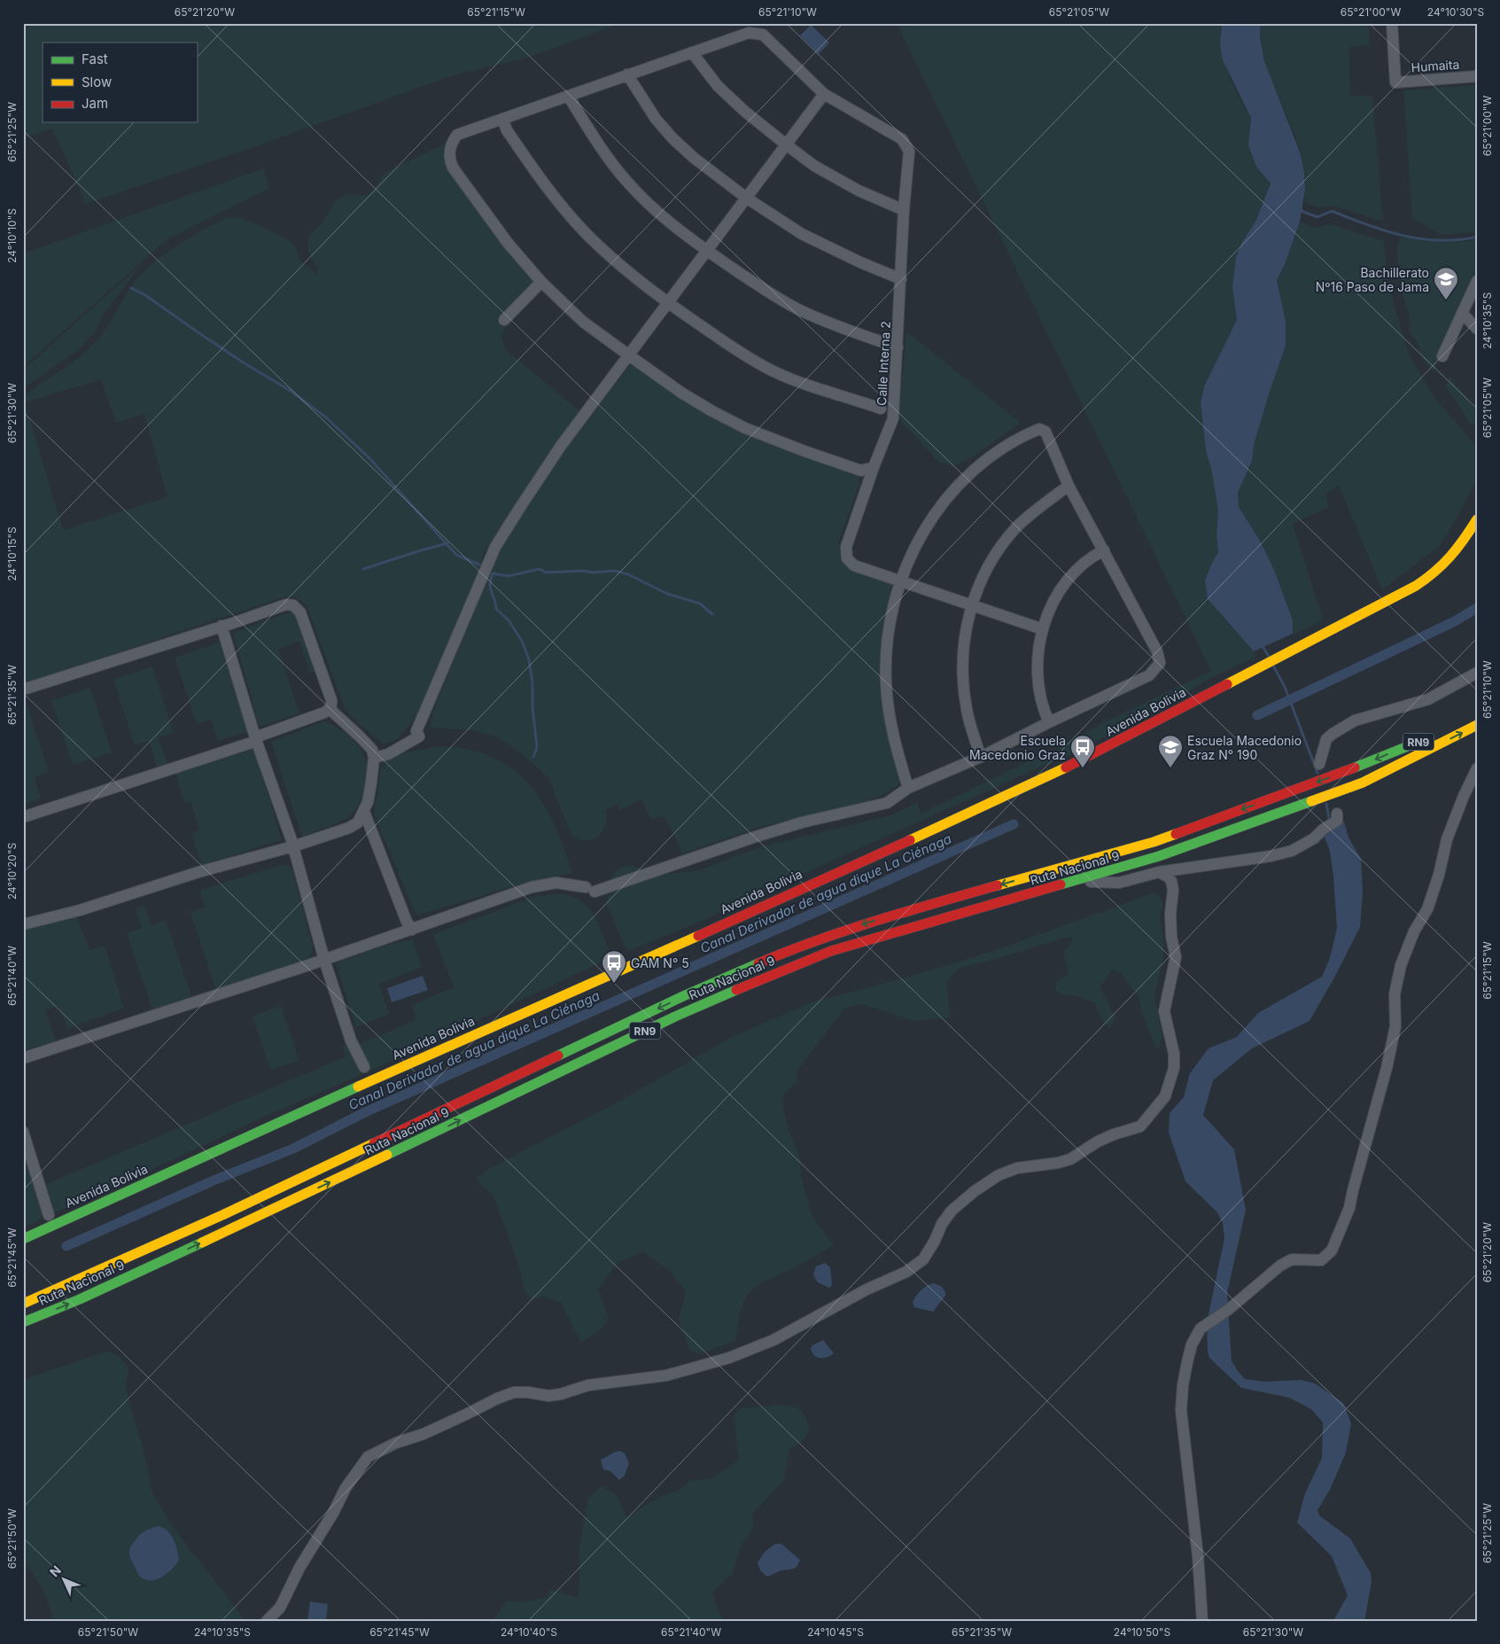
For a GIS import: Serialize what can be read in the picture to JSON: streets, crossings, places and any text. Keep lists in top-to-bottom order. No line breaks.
{"streets":{"main road":["Avenida Bolivia","RN9","Ruta Nacional 9"],"street":["Humaita","Calle Interna 2"]},"water":["Canal Derivador de agua dique La Ciénaga"],"places":{"school or university":["Bachillerato Nº16 Paso de Jama","Escuela Macedonio Graz N° 190"],"bus stop":["Escuela Macedonio Graz","GAM N° 5"]},"legend":["Fast","Slow","Jam"],"north":"top left","coordinates":["65°21'20\"W","65°21'15\"W","65°21'10\"W","65°21'05\"W","65°21'00\"W","24°10'30\"S","65°21'25\"W","24°10'10\"S","24°10'35\"S","65°21'30\"W","24°10'15\"S","65°21'35\"W","24°10'20\"S","65°21'40\"W","65°21'45\"W","65°21'50\"W","24°10'40\"S","24°10'45\"S","24°10'50\"S"]}
